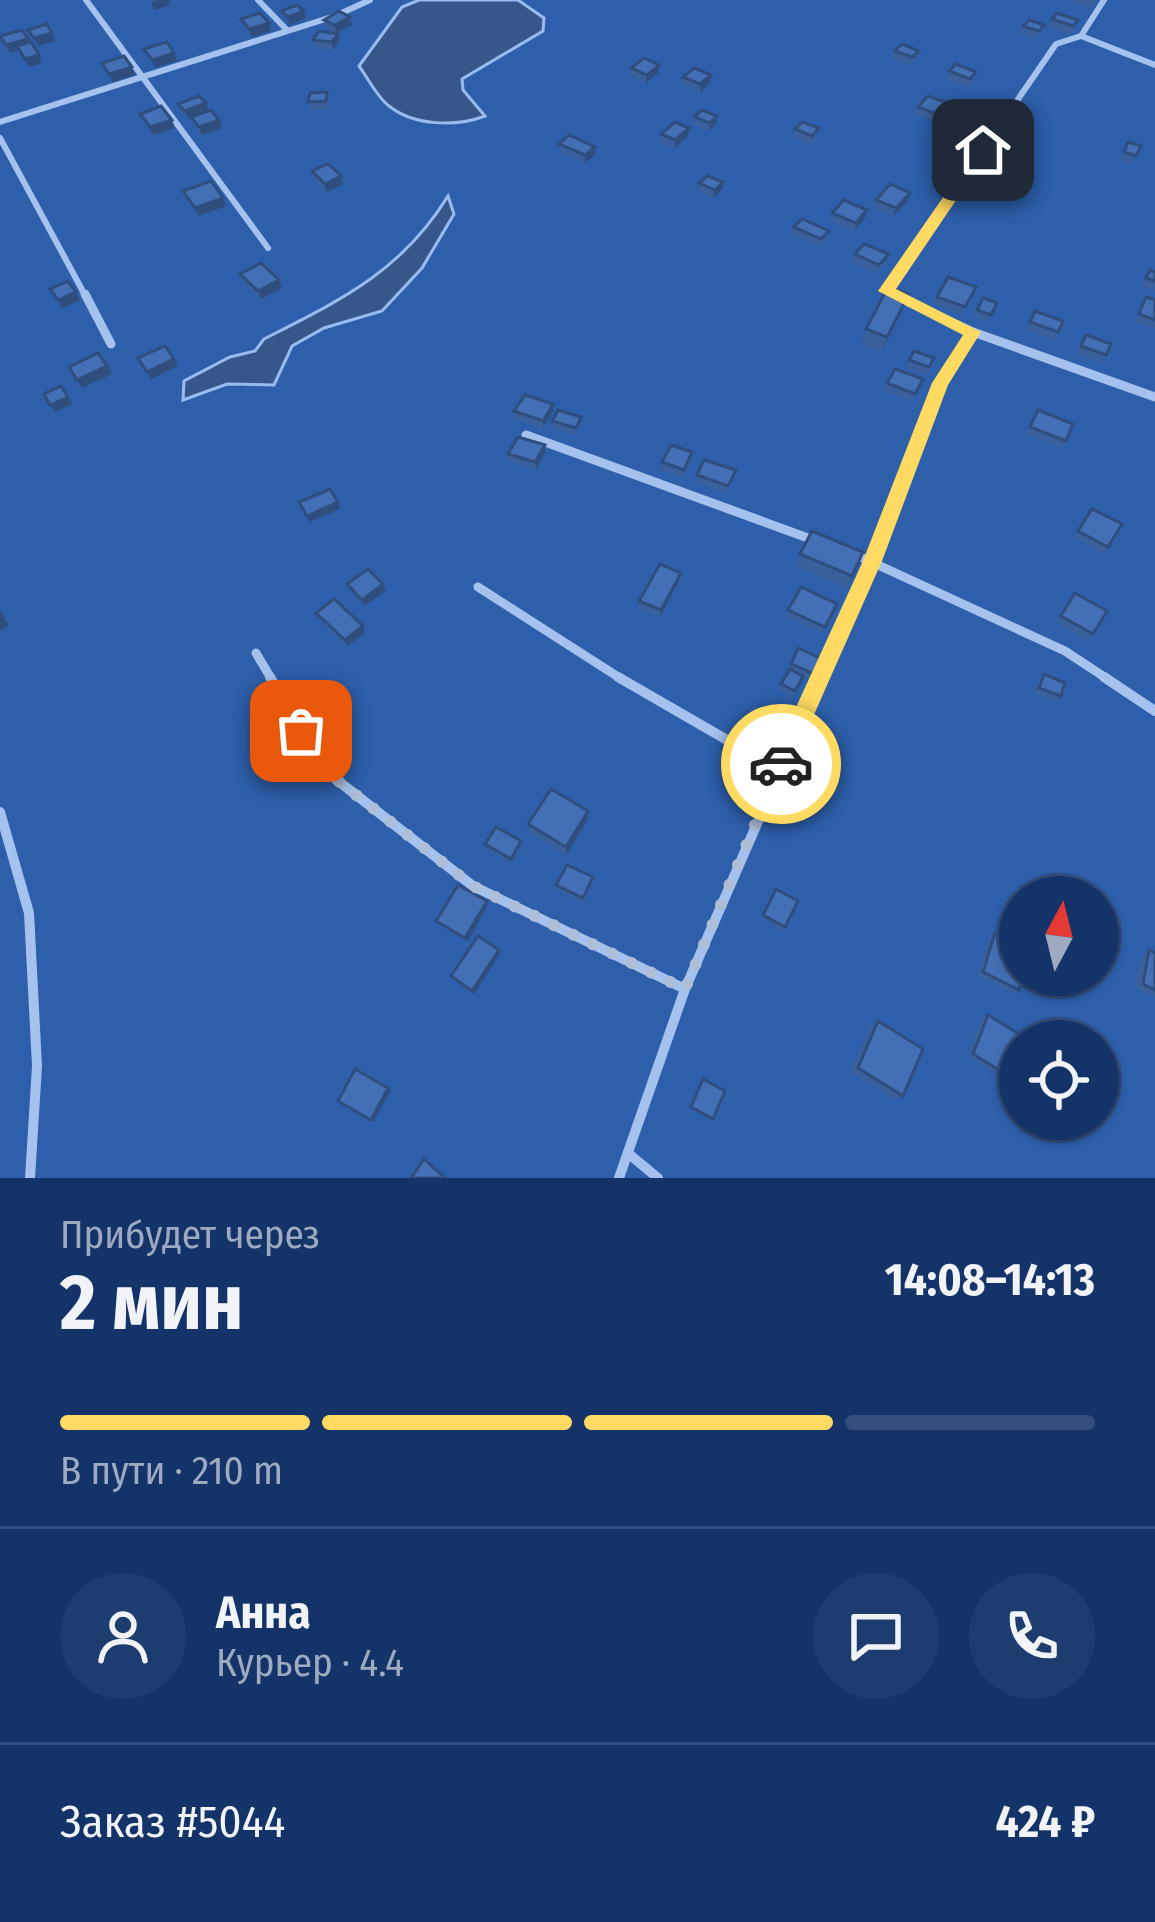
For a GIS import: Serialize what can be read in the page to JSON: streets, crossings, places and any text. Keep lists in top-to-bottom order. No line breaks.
{"north":"top","page":{"heading":["2 мин","Прибудет через","14:08–14:13"],"panel":["Анна","Курьер · 4.4","Заказ #5044","424 ₽"],"bar":"В пути · 210 m"}}
